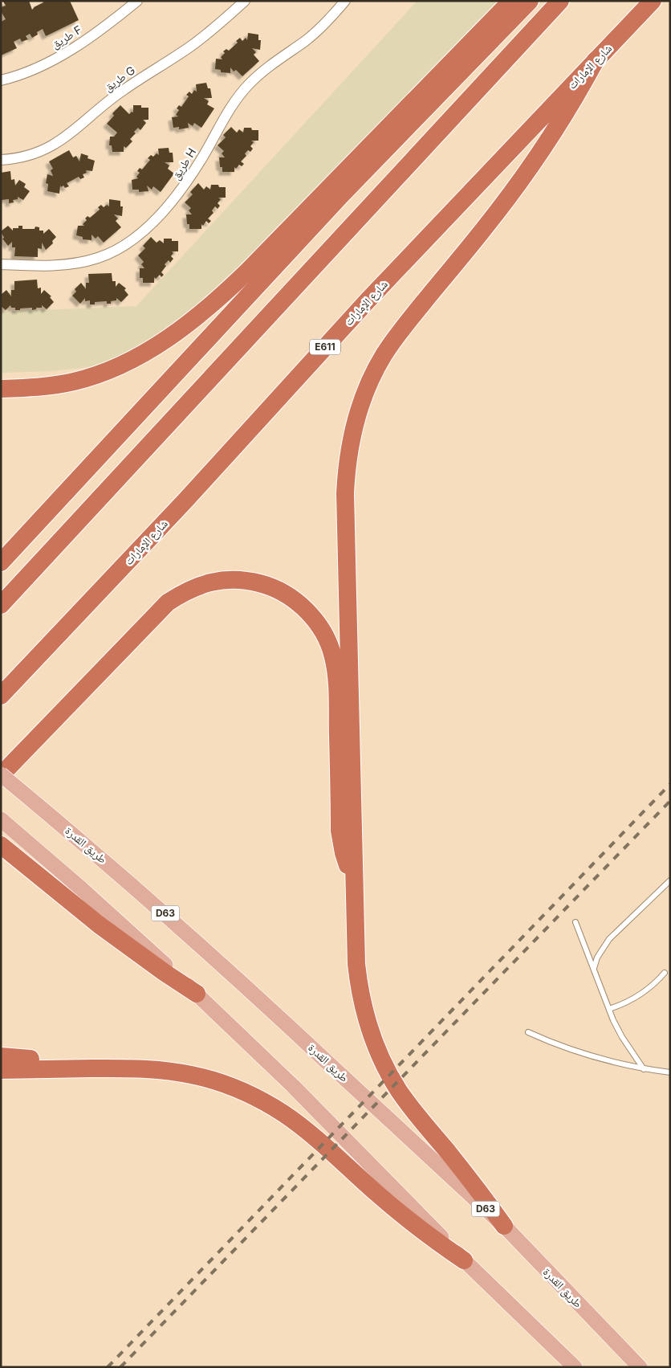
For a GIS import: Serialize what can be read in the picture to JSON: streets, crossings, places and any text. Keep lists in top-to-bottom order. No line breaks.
{"streets":{"highway":["شارع الإمارات","E611"],"main road":["طريق القدرة","D63"],"street":["طريق F","طريق G","طريق H"]}}
